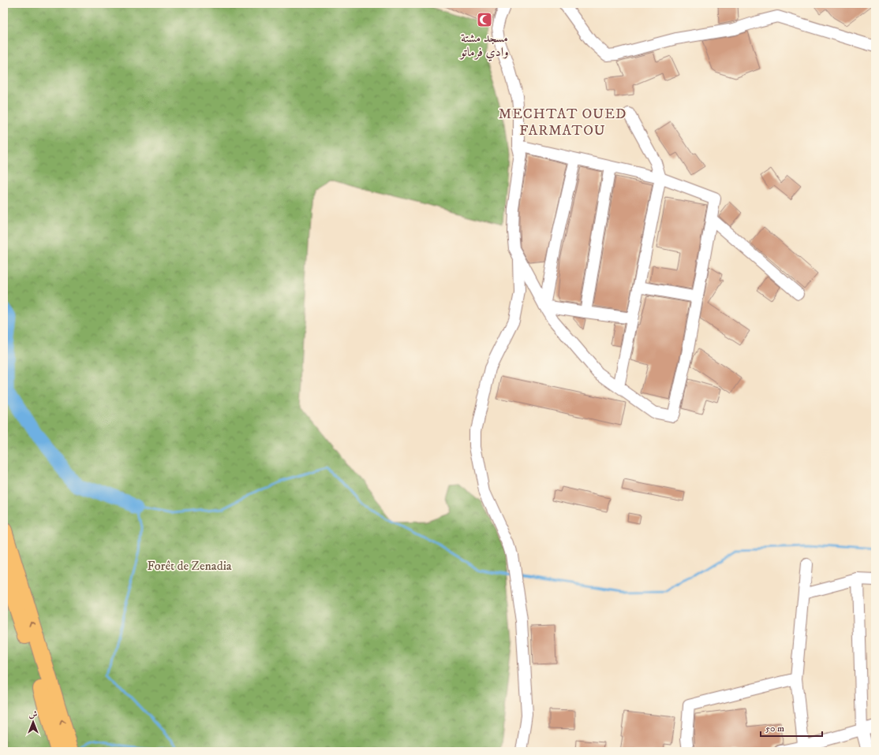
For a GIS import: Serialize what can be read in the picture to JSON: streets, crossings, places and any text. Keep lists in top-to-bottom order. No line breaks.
{"districts":["MECHTAT OUED FARMATOU"],"parks":["Forêt de Zenadia"],"places":{"mosque":["مسجد مشتة وادي فرماتو"]},"scale_bar":"50 m","north":"top"}
